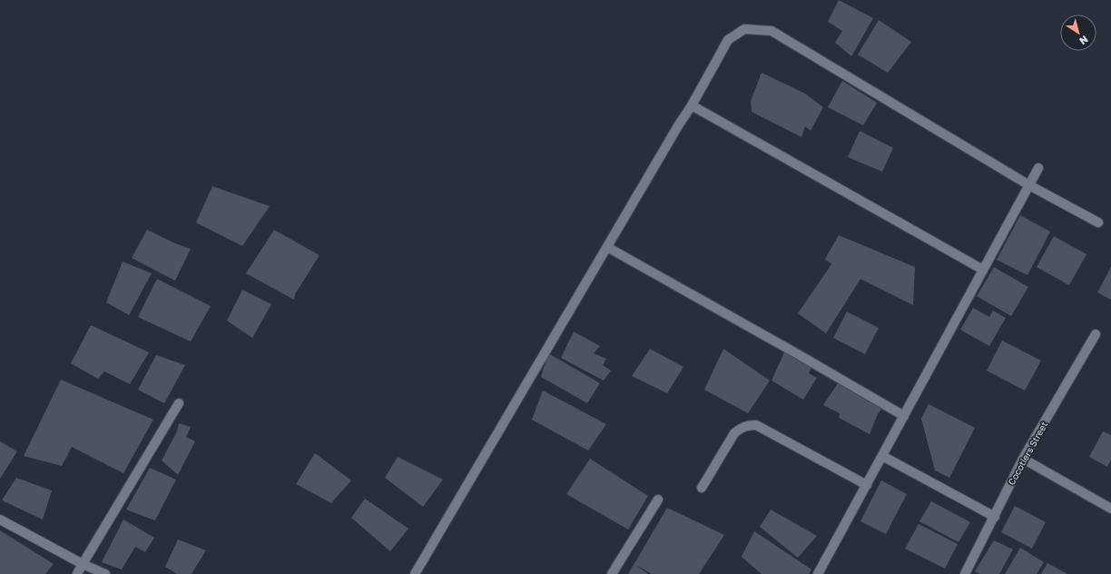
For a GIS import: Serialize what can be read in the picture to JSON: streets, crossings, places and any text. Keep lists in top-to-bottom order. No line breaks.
{"streets":{"street":["Cocotiers Street"]},"north":"bottom right"}
